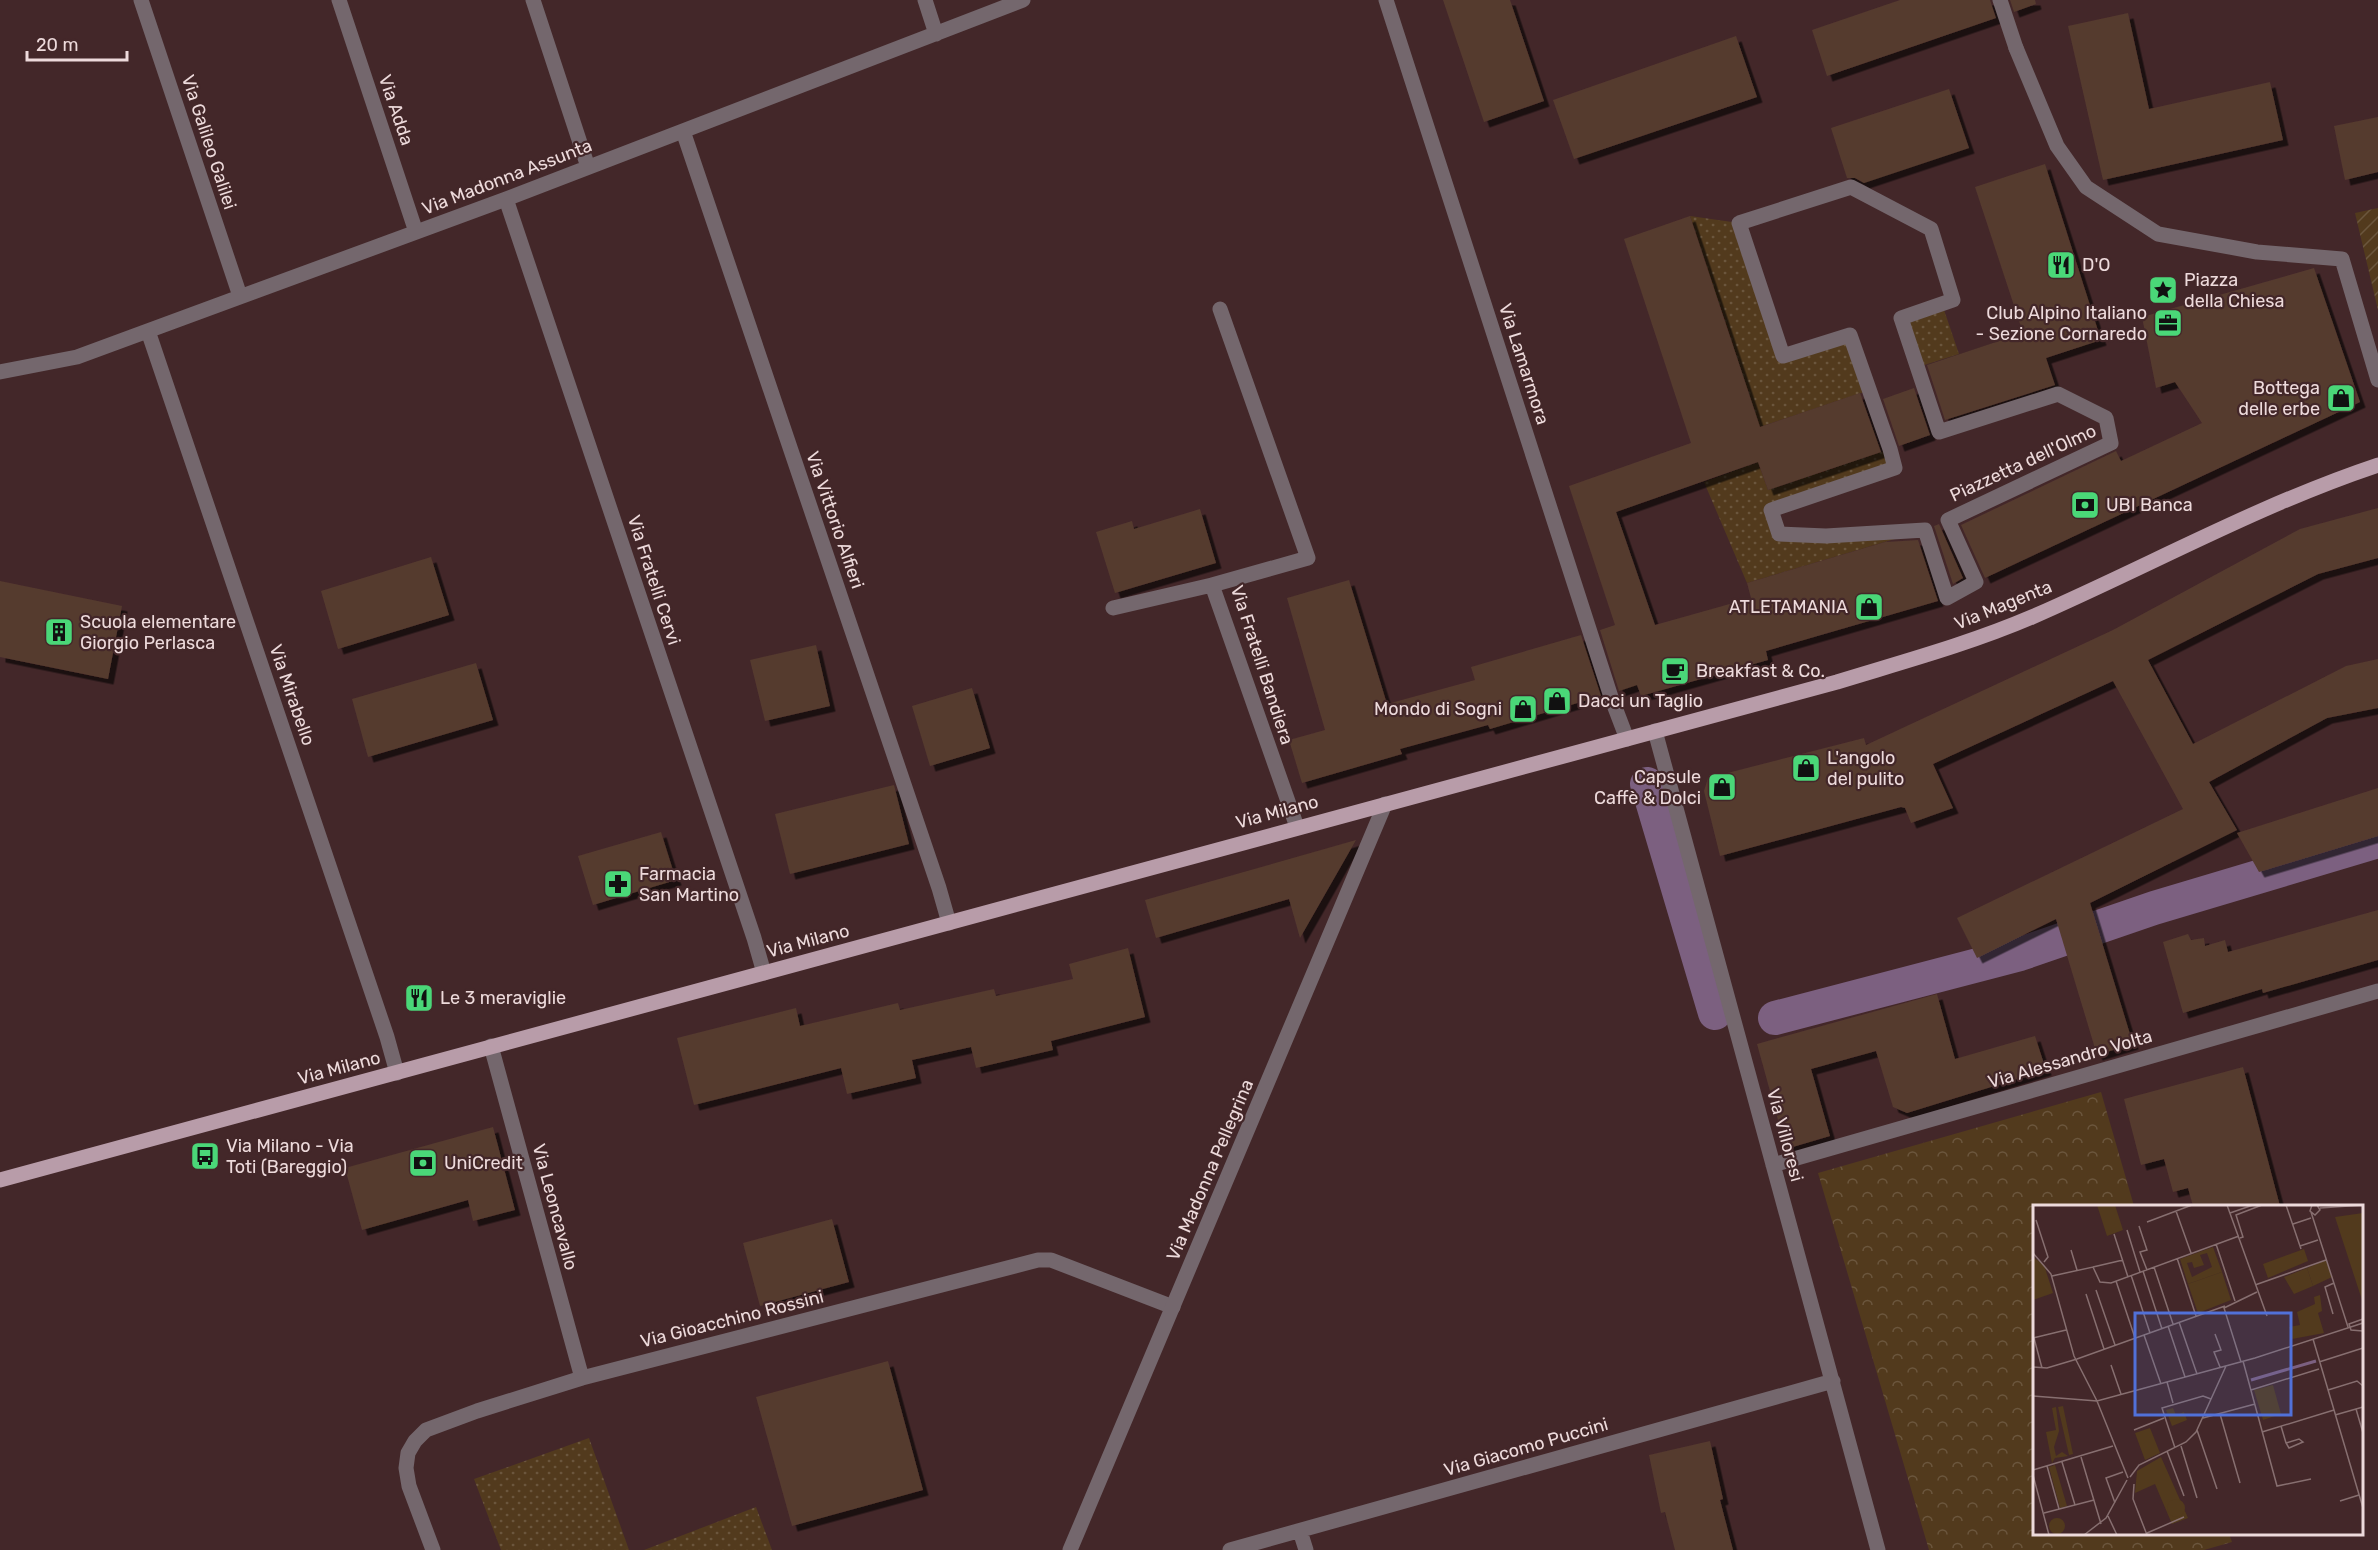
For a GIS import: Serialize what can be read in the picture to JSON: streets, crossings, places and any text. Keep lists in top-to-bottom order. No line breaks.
{"streets":{"main road":["Via Magenta","Via Milano"],"street":["Via Adda","Via Galileo Galilei","Via Madonna Assunta","Via Lamarmora","Piazzetta dell'Olmo","Via Vittorio Alfieri","Via Fratelli Cervi","Via Fratelli Bandiera","Via Mirabello","Via Alessandro Volta","Via Villoresi","Via Madonna Pellegrina","Via Leoncavallo","Via Gioacchino Rossini","Via Giacomo Puccini"]},"crossings":[["Via Adda","Via Madonna Assunta"],["Via Galileo Galilei","Via Madonna Assunta"],["Via Madonna Assunta","Via Vittorio Alfieri"],["Via Madonna Assunta","Via Fratelli Cervi"],["Via Madonna Assunta","Via Mirabello"],["Via Lamarmora","Via Magenta"],["Via Lamarmora","Via Milano"],["Via Vittorio Alfieri","Via Milano"],["Via Fratelli Cervi","Via Milano"],["Via Magenta","Via Milano"],["Via Magenta","Via Villoresi"],["Via Fratelli Bandiera","Via Milano"],["Via Mirabello","Via Milano"],["Via Milano","Via Madonna Pellegrina"],["Via Milano","Via Leoncavallo"],["Via Alessandro Volta","Via Villoresi"],["Via Villoresi","Via Giacomo Puccini"],["Via Madonna Pellegrina","Via Gioacchino Rossini"],["Via Leoncavallo","Via Gioacchino Rossini"]],"places":{"restaurant":["D'O","Le 3 meraviglie"],"place":["Piazza della Chiesa"],"office":["Club Alpino Italiano - Sezione Cornaredo"],"shop":["Bottega delle erbe","ATLETAMANIA","Dacci un Taglio","Mondo di Sogni","L'angolo del pulito","Capsule Caffè & Dolci"],"bank":["UBI Banca","UniCredit"],"building":["Scuola elementare Giorgio Perlasca"],"cafe":["Breakfast & Co."],"pharmacy":["Farmacia San Martino"],"bus stop":["Via Milano - Via Toti (Bareggio)"]},"scale_bar":"20 m"}
